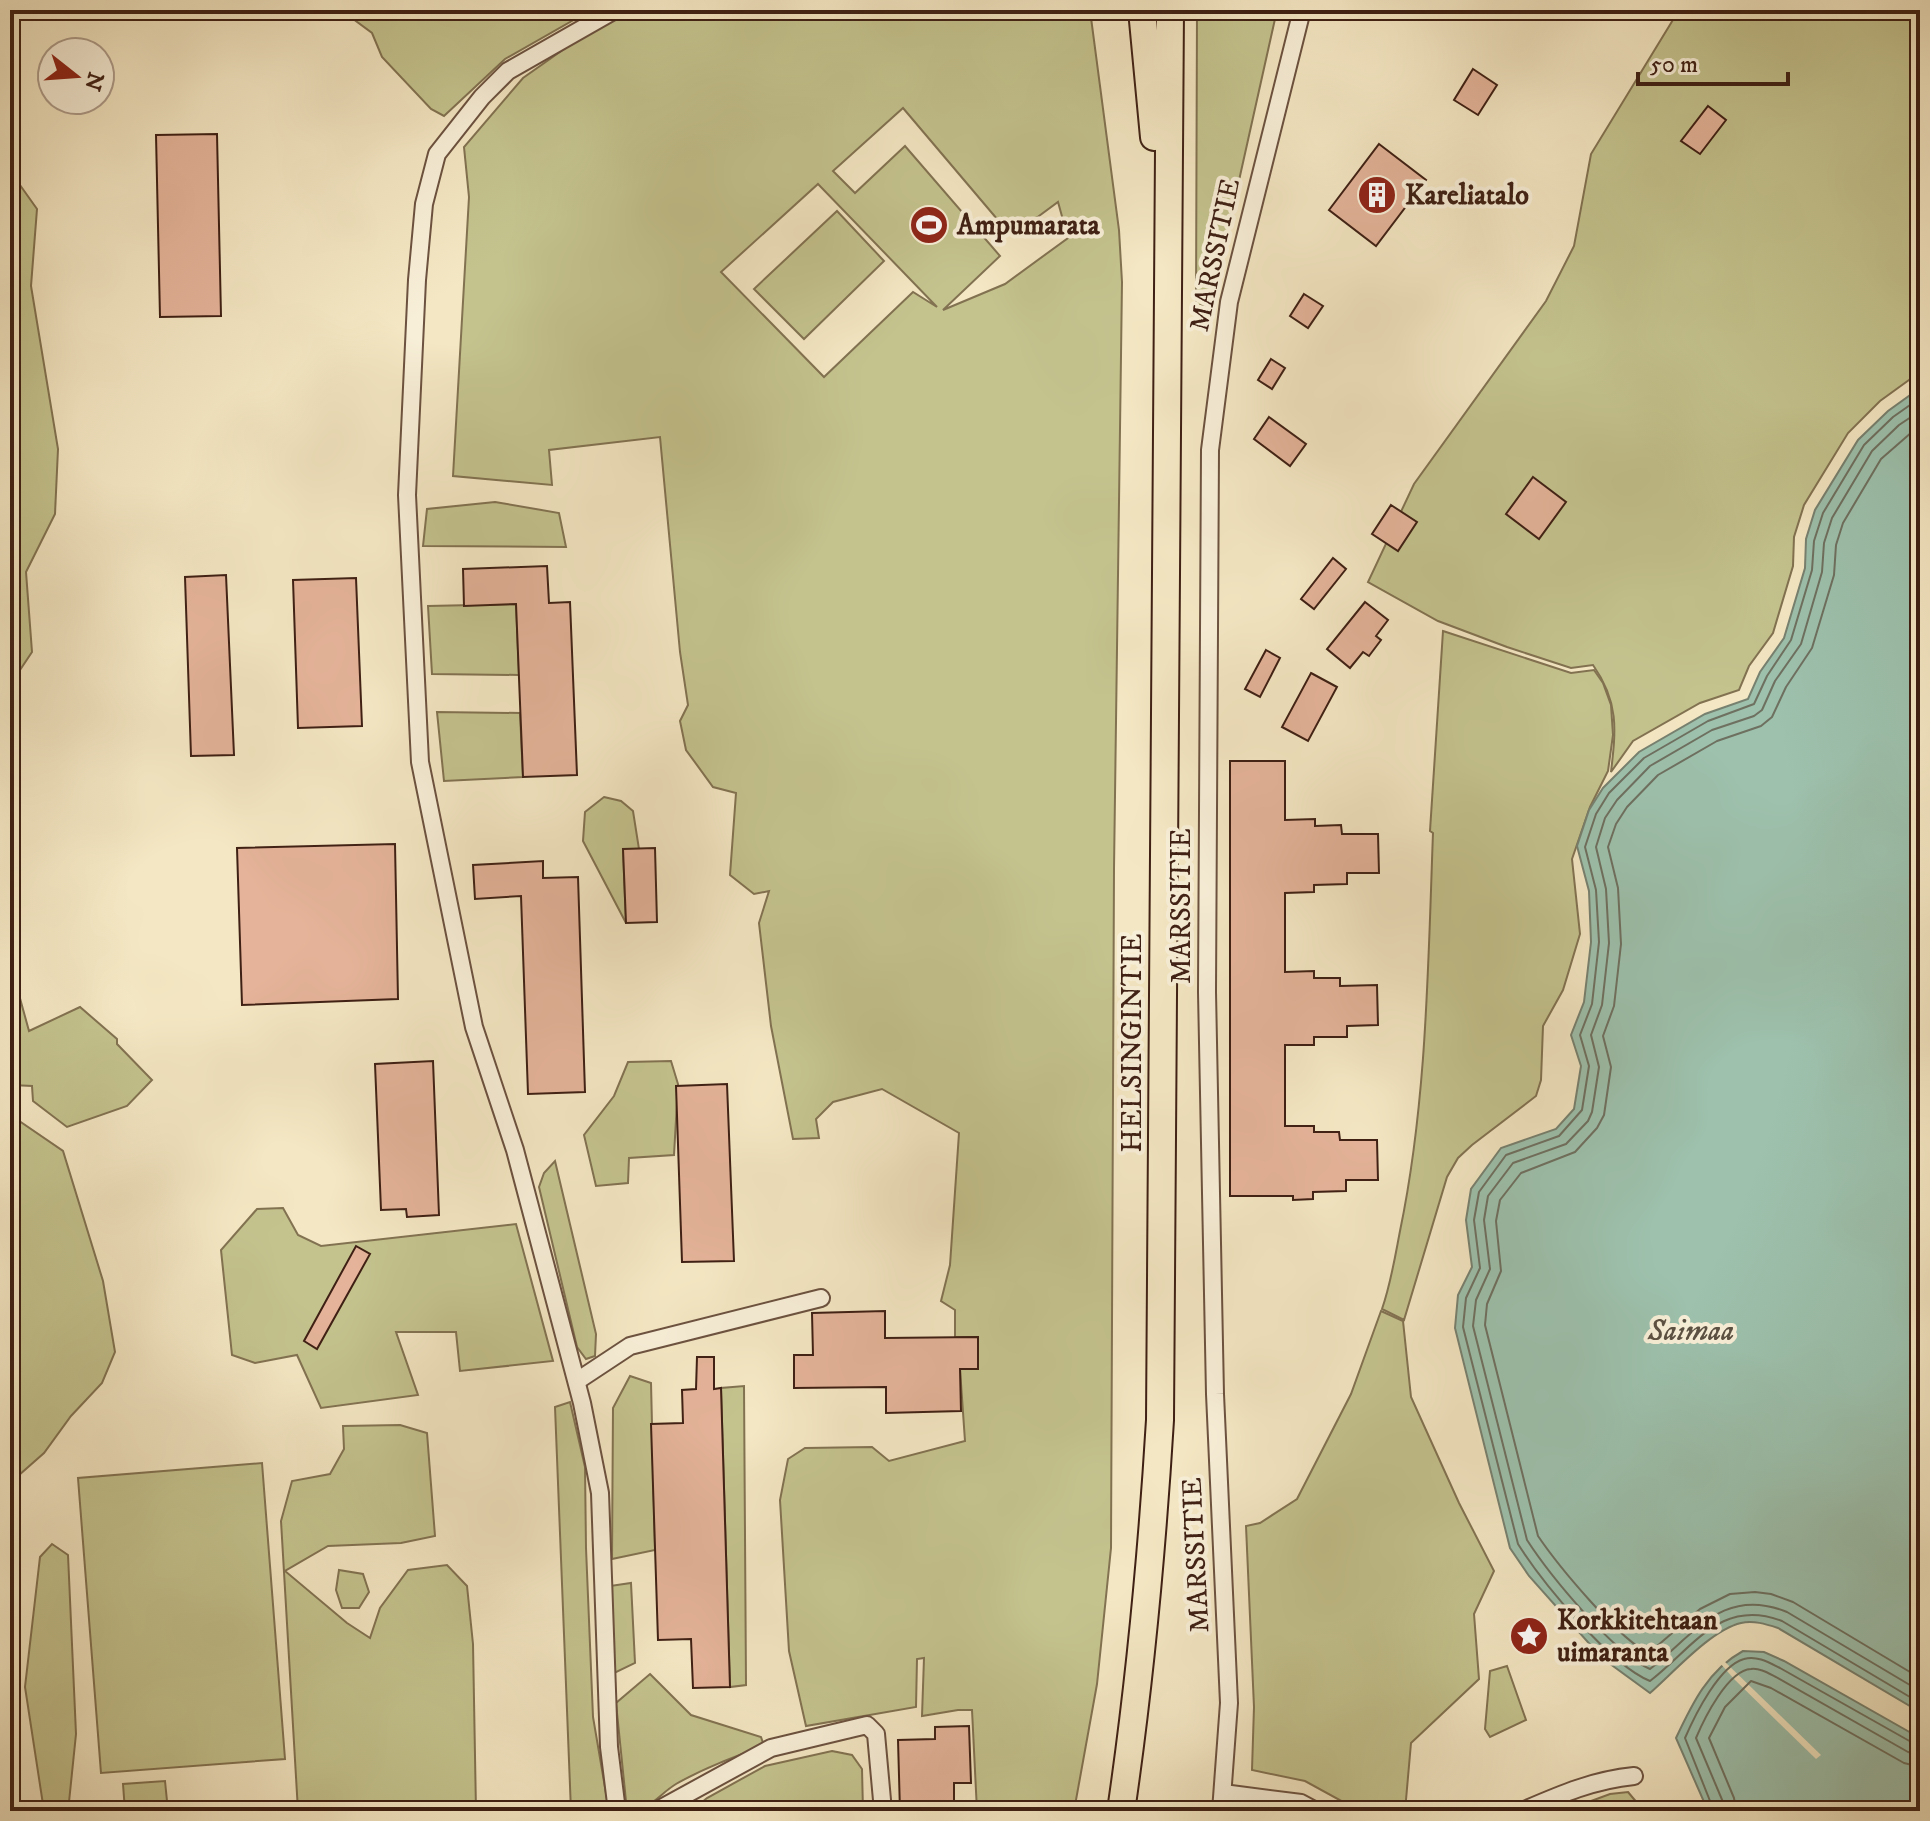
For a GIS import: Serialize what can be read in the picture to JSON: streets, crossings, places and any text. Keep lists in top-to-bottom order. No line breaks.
{"streets":{"main road":["HELSINGINTIE"],"street":["MARSSITIE"]},"water":["Saimaa"],"places":{"building":["Kareliatalo"],"sports":["Ampumarata"],"place":["Korkkitehtaan uimaranta"]},"scale_bar":"50 m","north":"right"}
